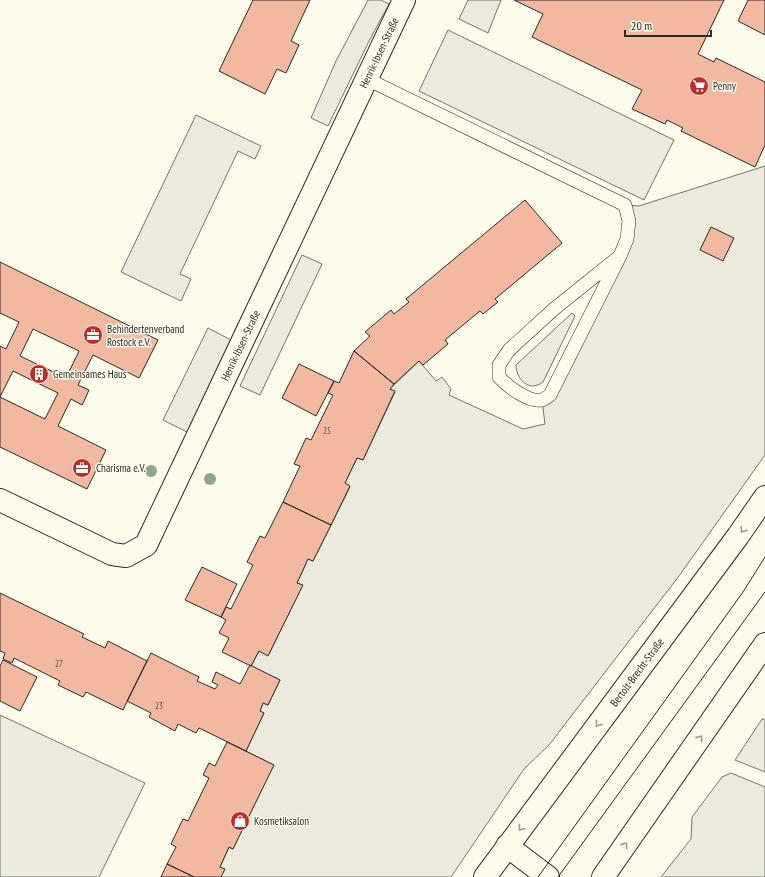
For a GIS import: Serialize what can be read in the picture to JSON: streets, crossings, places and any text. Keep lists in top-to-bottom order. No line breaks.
{"streets":{"main road":["Henrik-Ibsen-Straße","Bertolt-Brecht-Straße"]},"places":{"supermarket":["Penny"],"office":["Behindertenverband Rostock e.V.","Charisma e.V."],"building":["Gemeinsames Haus"],"shop":["Kosmetiksalon"]},"house_numbers":["25","27","23"],"scale_bar":"20 m"}
